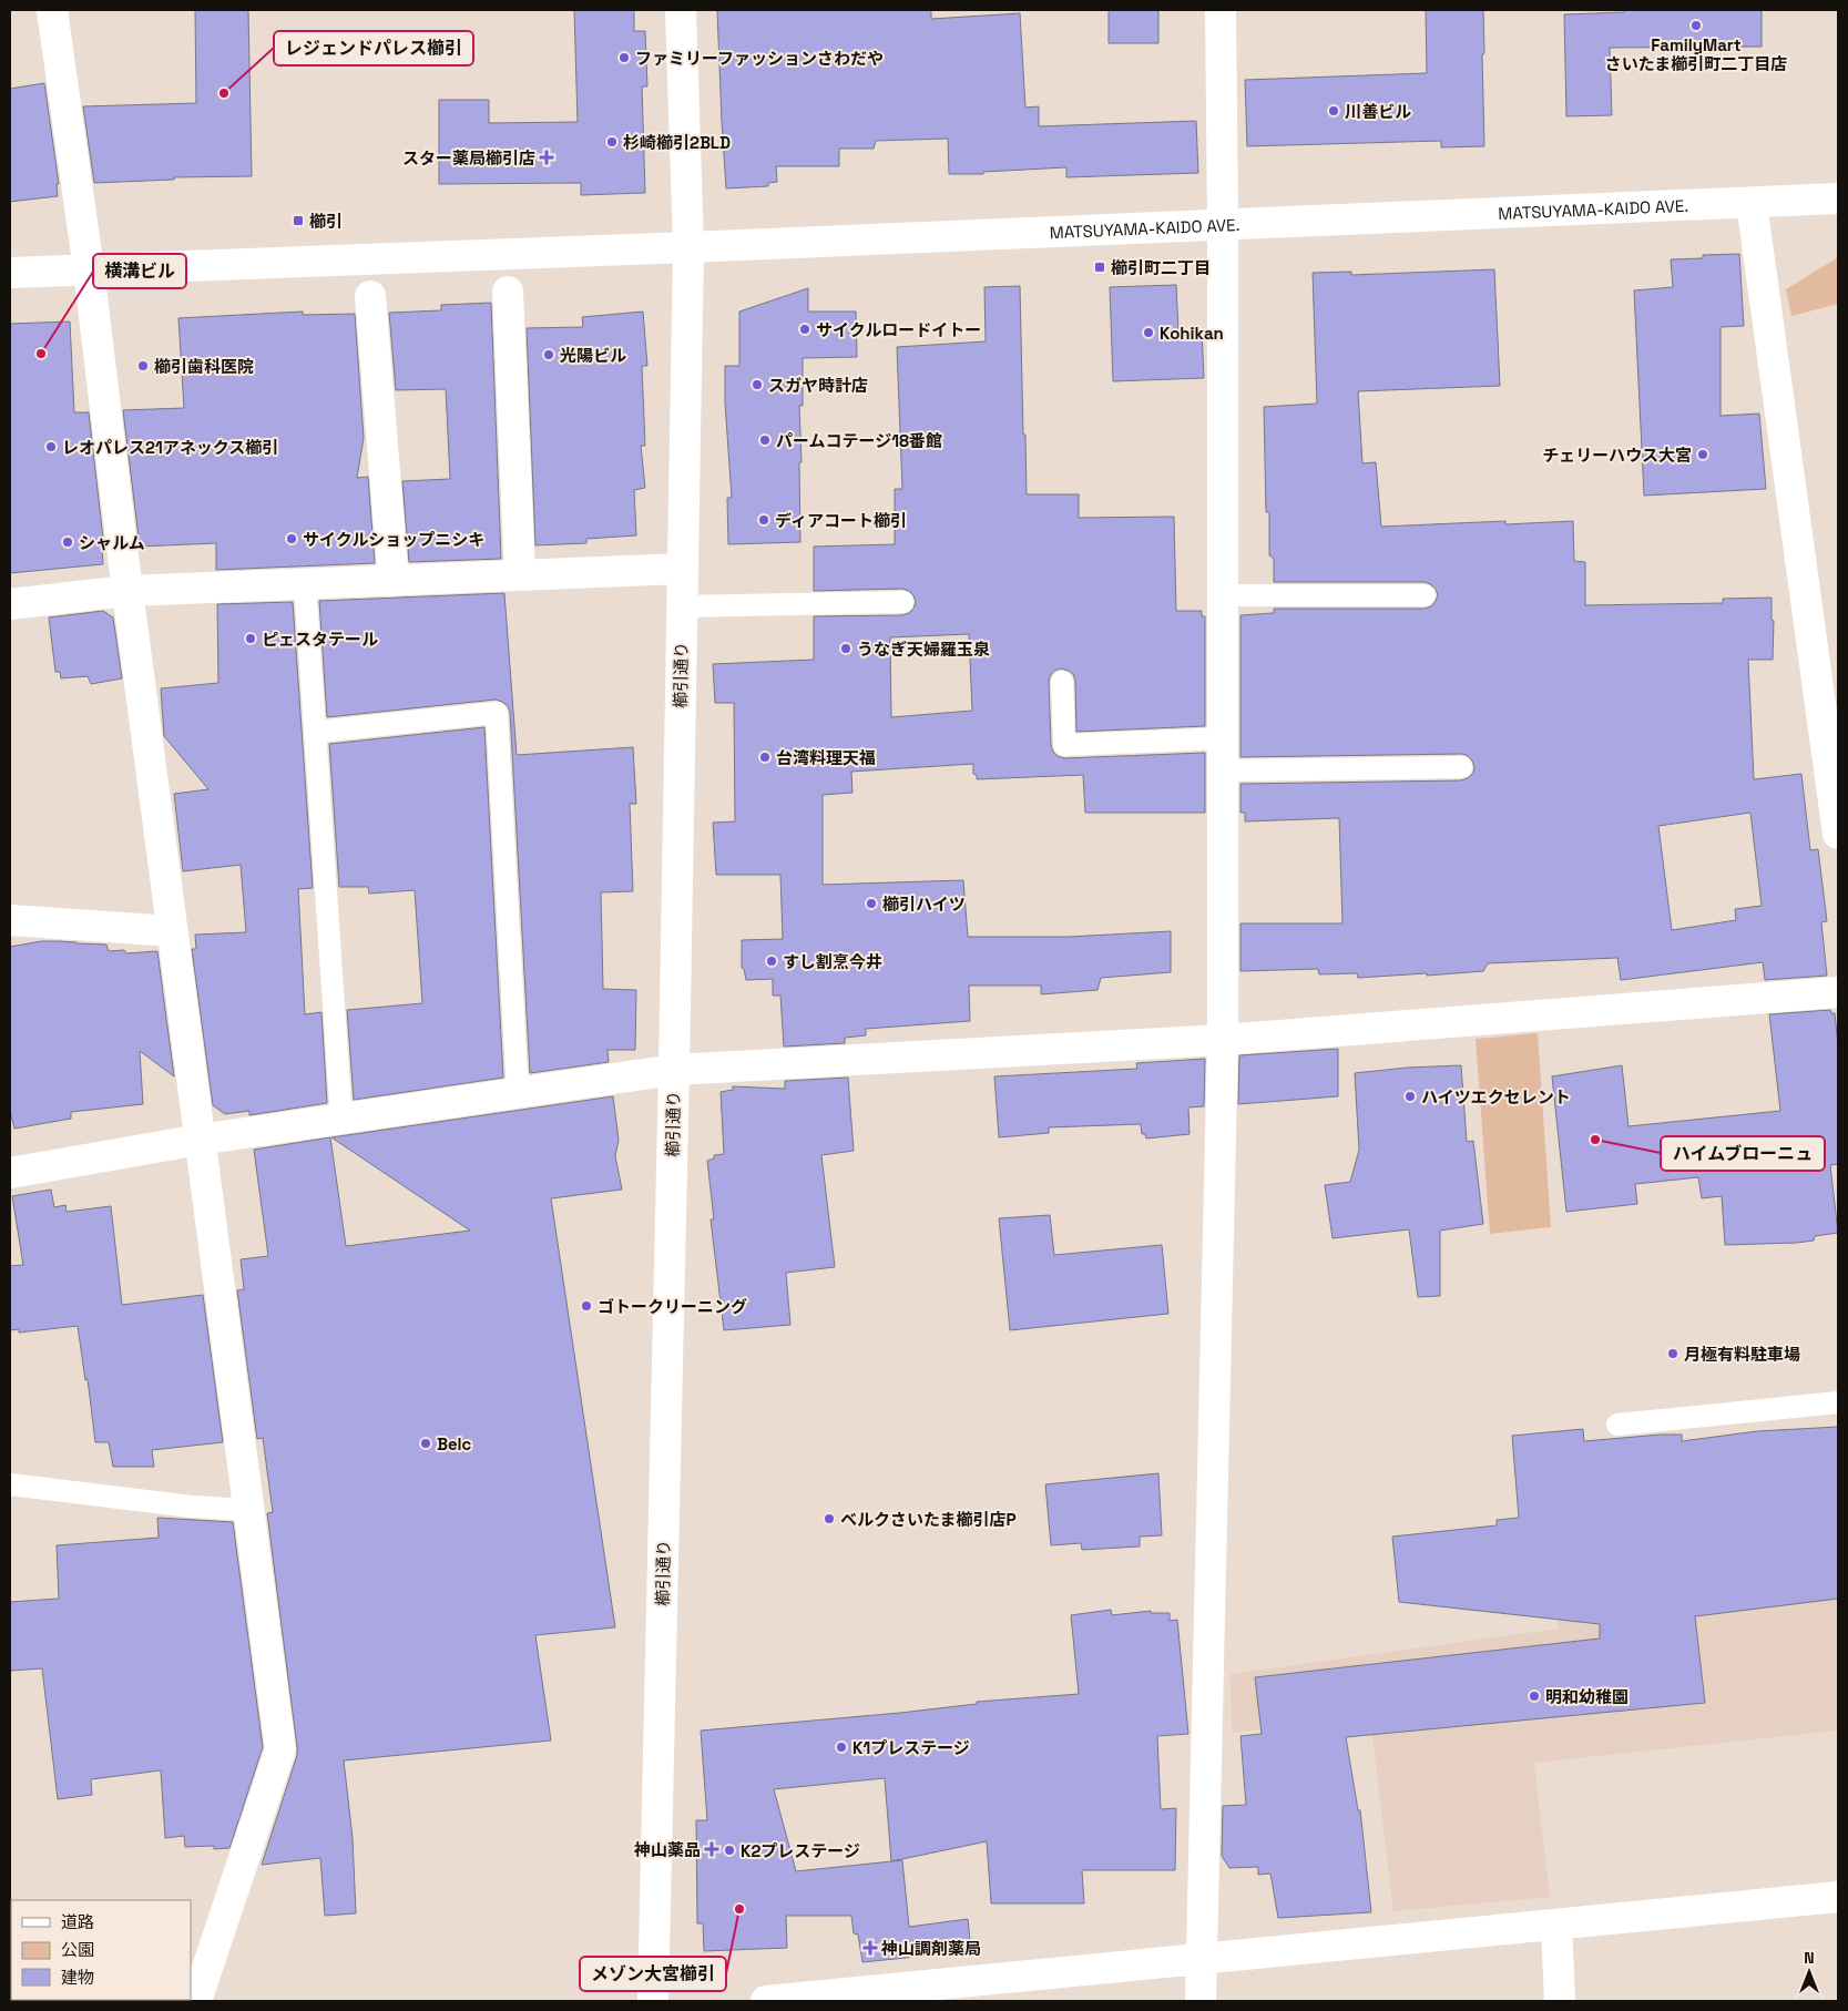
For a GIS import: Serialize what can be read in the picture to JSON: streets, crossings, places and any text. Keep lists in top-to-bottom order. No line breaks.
{"streets":{"street":["MATSUYAMA-KAIDO AVE.","櫛引通り"]},"crossings":[["MATSUYAMA-KAIDO AVE.","櫛引通り"]],"places":{"other":["FamilyMart さいたま櫛引町二丁目店","ファミリーファッションさわだや","レジェンドパレス櫛引","川善ビル","杉崎櫛引2BLD","サイクルロードイトー","Kohikan","横溝ビル","光陽ビル","櫛引歯科医院","スガヤ時計店","パームコテージ18番館","レオパレス21アネックス櫛引","チェリーハウス大宮","ディアコート櫛引","サイクルショップニシキ","シャルム","ピェスタテール","うなぎ天婦羅玉泉","台湾料理天福","櫛引ハイツ","すし割烹今井","ハイツエクセレント","ハイムブローニュ","ゴトークリーニング","月極有料駐車場","Belc","ベルクさいたま櫛引店P","明和幼稚園","K1プレステージ","K2プレステージ","メゾン大宮櫛引"],"health":["スター薬局櫛引店","神山薬品","神山調剤薬局"],"transit":["櫛引","櫛引町二丁目"]},"legend":["道路","公園","建物"],"north":"top"}
